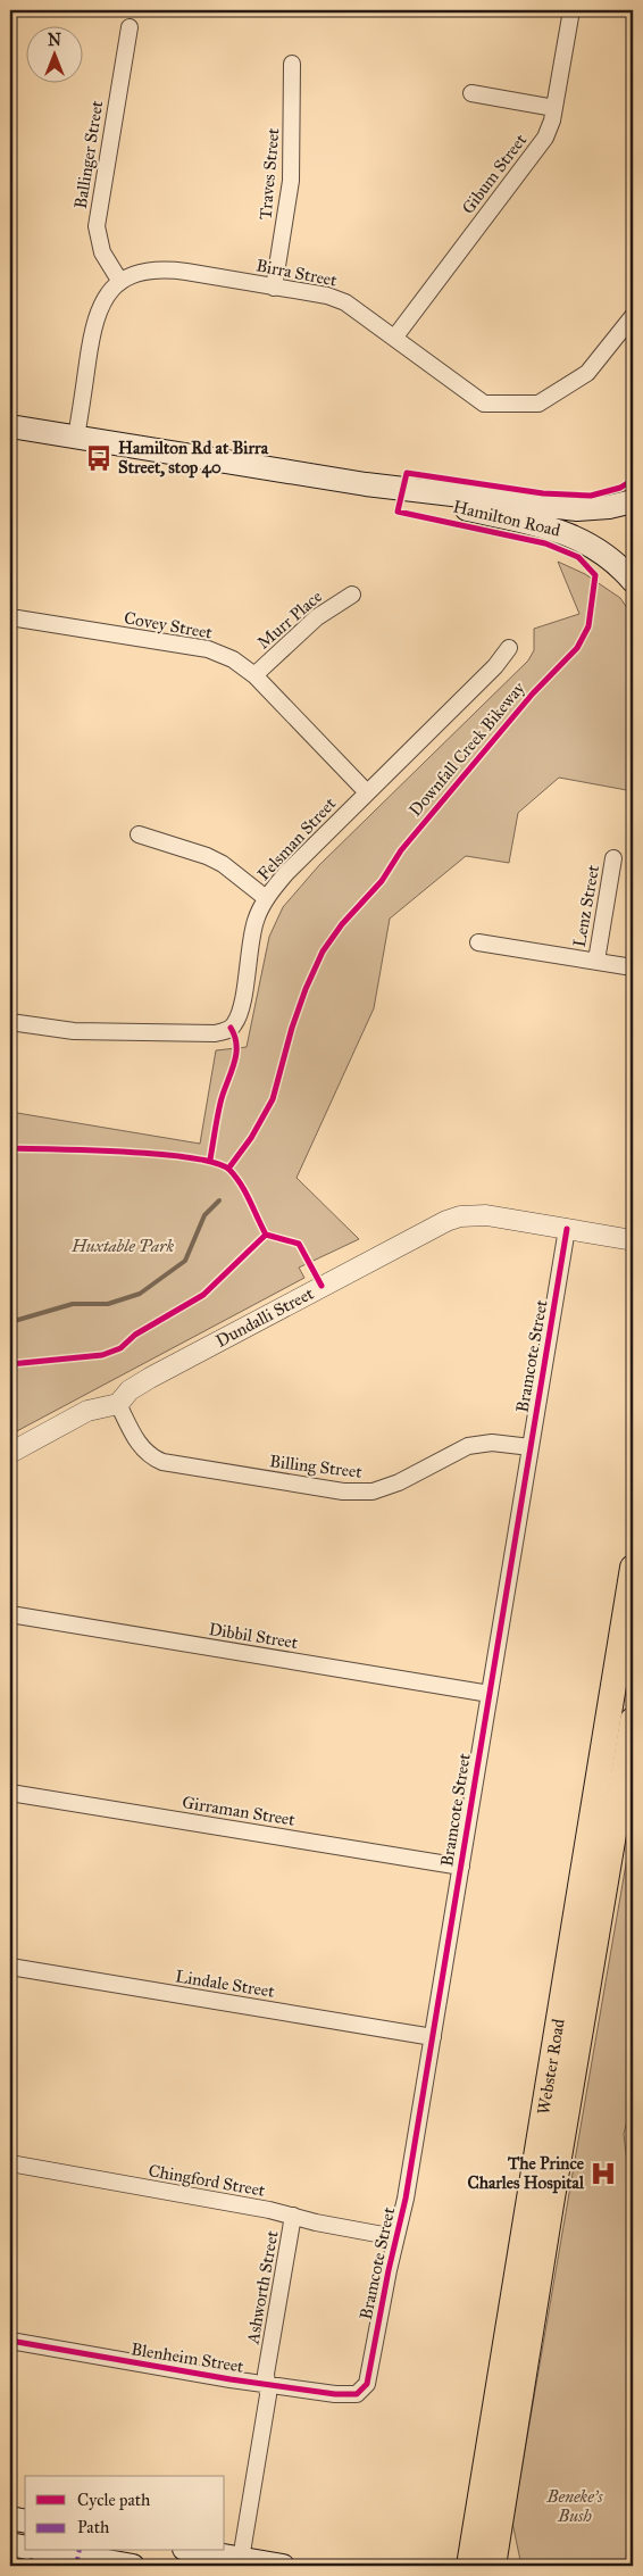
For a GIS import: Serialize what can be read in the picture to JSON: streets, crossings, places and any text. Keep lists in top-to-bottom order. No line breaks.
{"streets":{"main road":["Hamilton Road","Webster Road"],"street":["Ballinger Street","Traves Street","Gibum Street","Birra Street","Murr Place","Covey Street","Felsman Street","Lenz Street","Dundalli Street","Bramcote Street","Billing Street","Dibbil Street","Girraman Street","Lindale Street","Chingford Street","Ashworth Street","Blenheim Street"],"cycle path":["Downfall Creek Bikeway"]},"crossings":[["Ballinger Street","Birra Street"],["Traves Street","Birra Street"],["Gibum Street","Birra Street"],["Birra Street","Hamilton Road"],["Murr Place","Covey Street"],["Covey Street","Felsman Street"],["Dundalli Street","Bramcote Street"],["Dundalli Street","Billing Street"],["Bramcote Street","Billing Street"],["Bramcote Street","Dibbil Street"],["Bramcote Street","Girraman Street"],["Bramcote Street","Lindale Street"],["Bramcote Street","Chingford Street"],["Bramcote Street","Blenheim Street"],["Chingford Street","Ashworth Street"],["Ashworth Street","Blenheim Street"]],"parks":["Huxtable Park","Beneke's Bush"],"places":{"bus stop":["Hamilton Rd at Birra Street, stop 40"],"hospital":["The Prince Charles Hospital"]},"legend":["Cycle path","Path"],"north":"top"}
